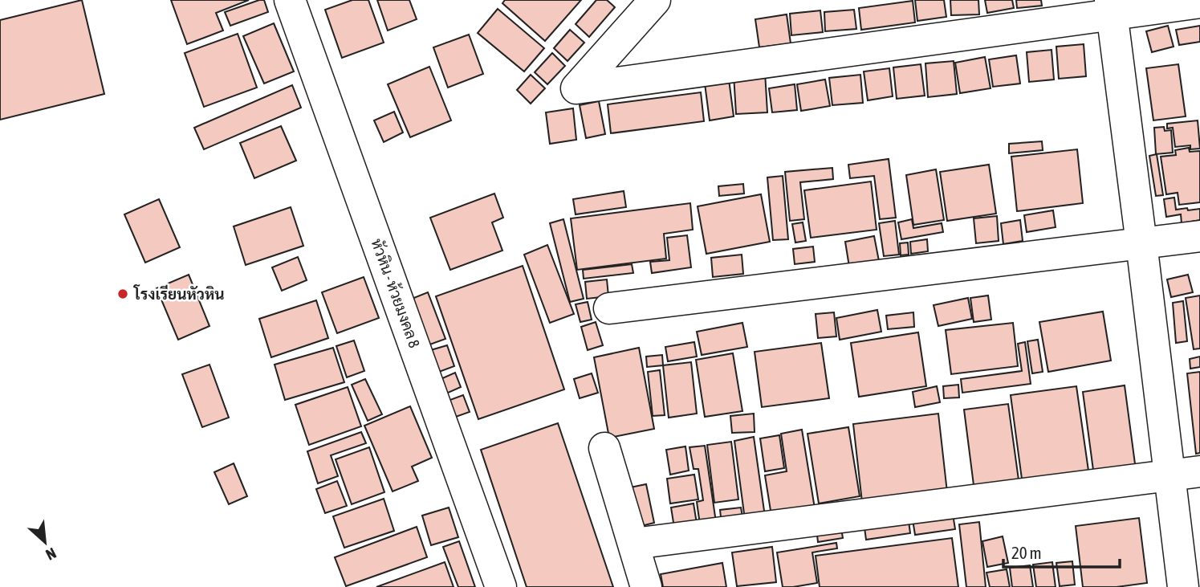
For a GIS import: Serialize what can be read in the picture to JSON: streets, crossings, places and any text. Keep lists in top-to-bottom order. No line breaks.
{"streets":{"street":["หัวหิน - ห้วยมงคล 8"]},"places":["โรงเรียนหัวหิน"],"scale_bar":"20 m","north":"bottom right"}
